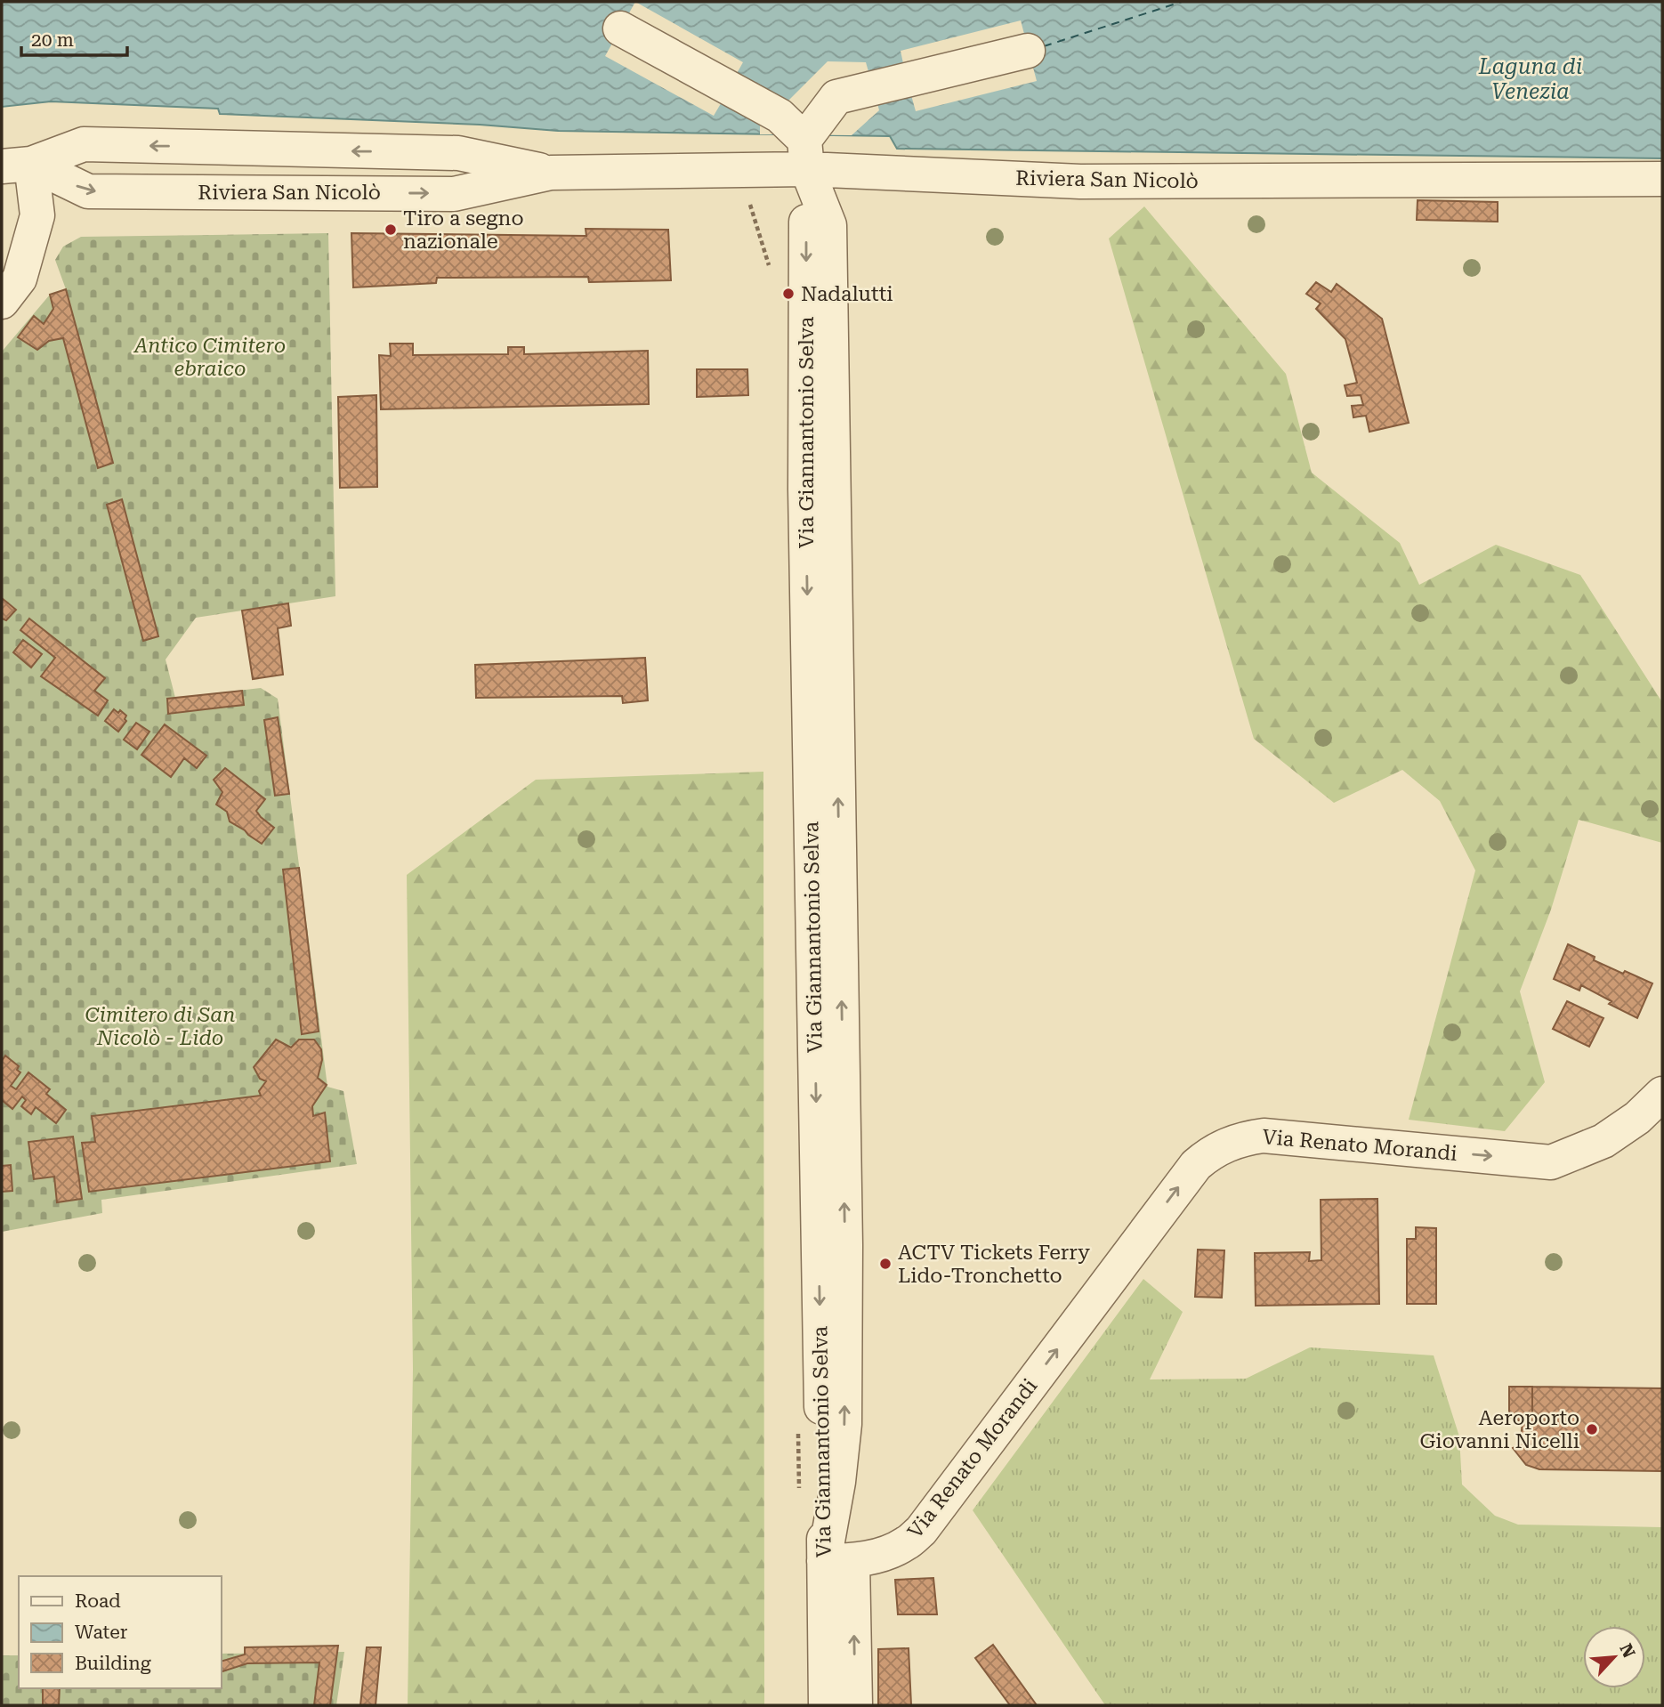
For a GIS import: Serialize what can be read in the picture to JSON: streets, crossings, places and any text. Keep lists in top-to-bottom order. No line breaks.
{"streets":{"street":["Riviera San Nicolò","Via Giannantonio Selva","Via Renato Morandi"]},"crossings":[["Riviera San Nicolò","Via Giannantonio Selva"],["Via Giannantonio Selva","Via Renato Morandi"]],"one_way":["Via Renato Morandi"],"water":["Laguna di Venezia"],"parks":["Antico Cimitero ebraico","Cimitero di San Nicolò - Lido"],"places":["Tiro a segno nazionale","Nadalutti","ACTV Tickets Ferry Lido-Tronchetto","Aeroporto Giovanni Nicelli"],"legend":["Road","Water","Building"],"scale_bar":"20 m","north":"top right"}
